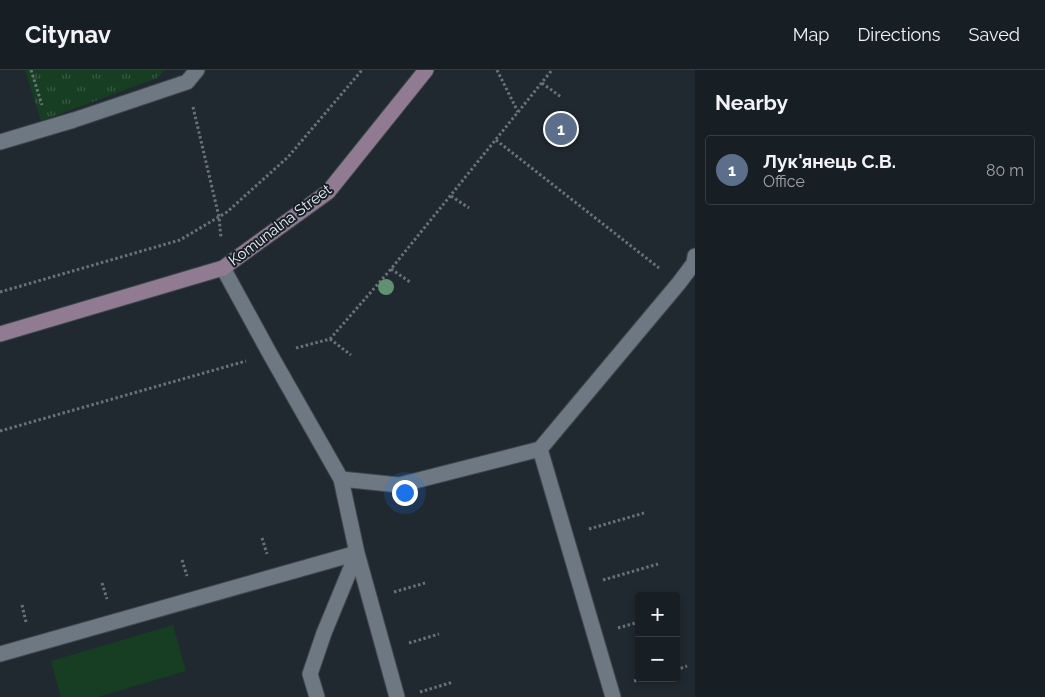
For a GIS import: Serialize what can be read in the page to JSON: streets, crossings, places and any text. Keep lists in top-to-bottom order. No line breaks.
{"streets":{"main road":["Komunalna Street"]},"page":{"header":"Citynav","nav":["Map","Directions","Saved"],"heading":"Nearby","pins":"1","list":[{"mark":"1","name":"Лук'янець С.В.","note":"Office","value":"80 m"}],"map_buttons":["+","−"]}}
